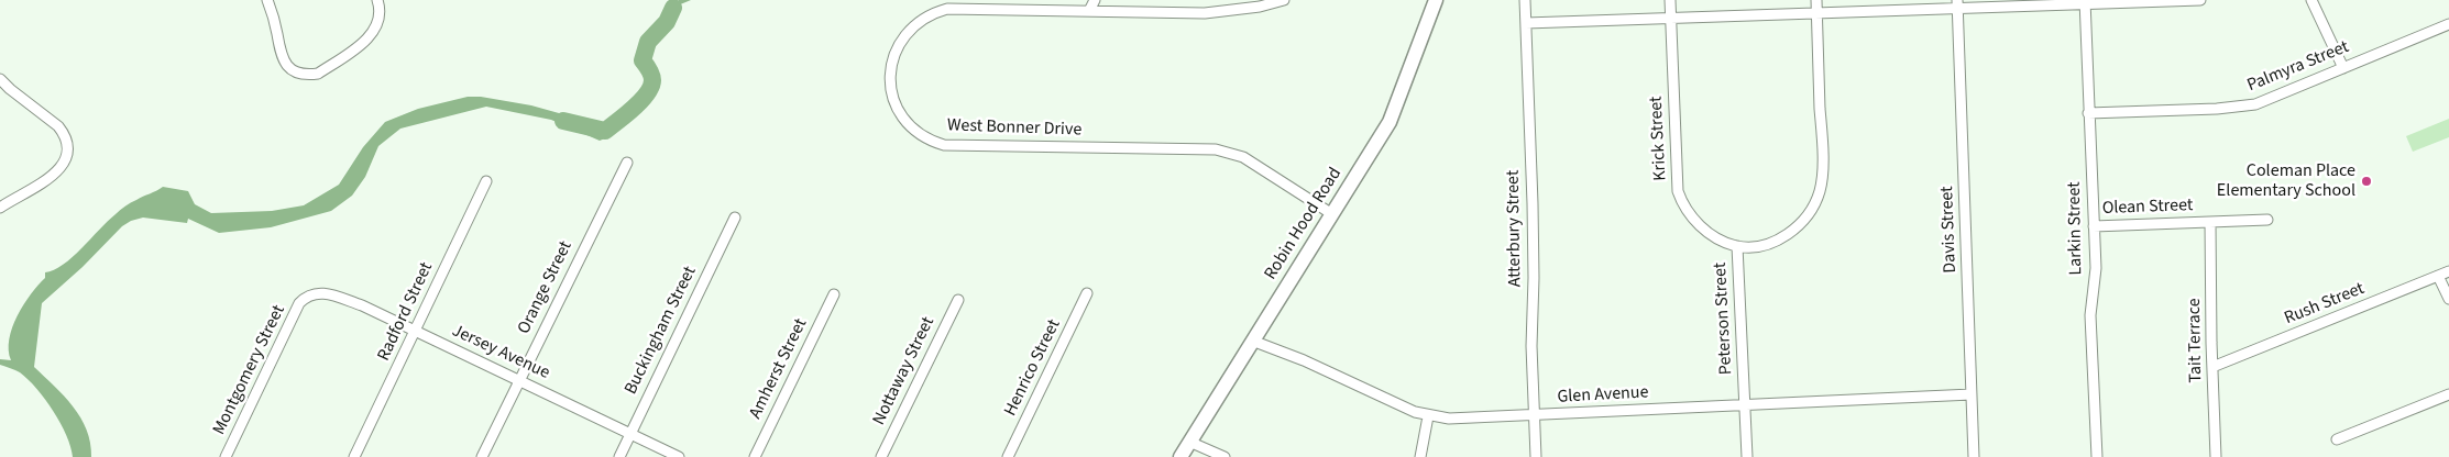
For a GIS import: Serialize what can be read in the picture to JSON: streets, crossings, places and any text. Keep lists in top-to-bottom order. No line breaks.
{"streets":{"street":["Palmyra Street","West Bonner Drive","Krick Street","Olean Street","Robin Hood Road","Atterbury Street","Larkin Street","Davis Street","Orange Street","Rush Street","Radford Street","Peterson Street","Buckingham Street","Tait Terrace","Jersey Avenue","Henrico Street","Amherst Street","Montgomery Street","Nottaway Street","Glen Avenue"]},"crossings":[["Palmyra Street","Larkin Street"],["West Bonner Drive","Robin Hood Road"],["Krick Street","Peterson Street"],["Olean Street","Larkin Street"],["Olean Street","Tait Terrace"],["Robin Hood Road","Glen Avenue"],["Atterbury Street","Glen Avenue"],["Davis Street","Glen Avenue"],["Orange Street","Jersey Avenue"],["Rush Street","Tait Terrace"],["Radford Street","Jersey Avenue"],["Peterson Street","Glen Avenue"],["Buckingham Street","Jersey Avenue"],["Jersey Avenue","Montgomery Street"]],"places":["Coleman Place Elementary School"]}
